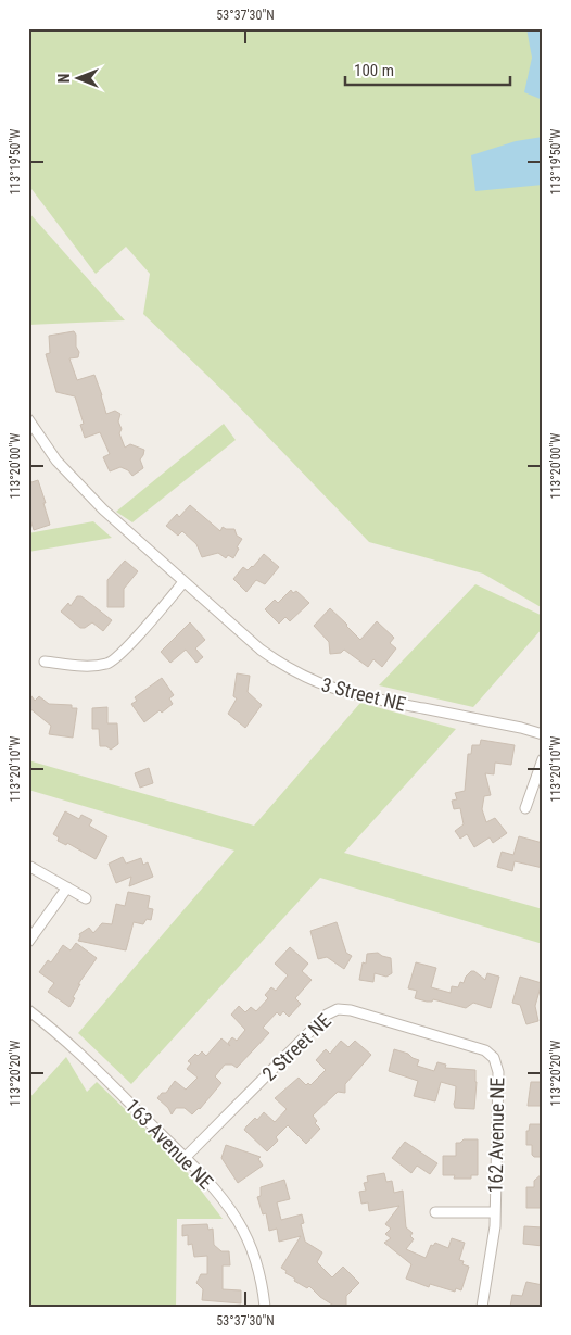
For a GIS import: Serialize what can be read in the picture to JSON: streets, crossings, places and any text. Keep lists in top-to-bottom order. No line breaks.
{"streets":{"street":["3 Street NE","2 Street NE","162 Avenue NE","163 Avenue NE"]},"crossings":[["2 Street NE","162 Avenue NE"],["2 Street NE","163 Avenue NE"]],"scale_bar":"100 m","north":"left","coordinates":["53°37'30\"N","113°19'50\"W","113°20'00\"W","113°20'10\"W","113°20'20\"W"]}
